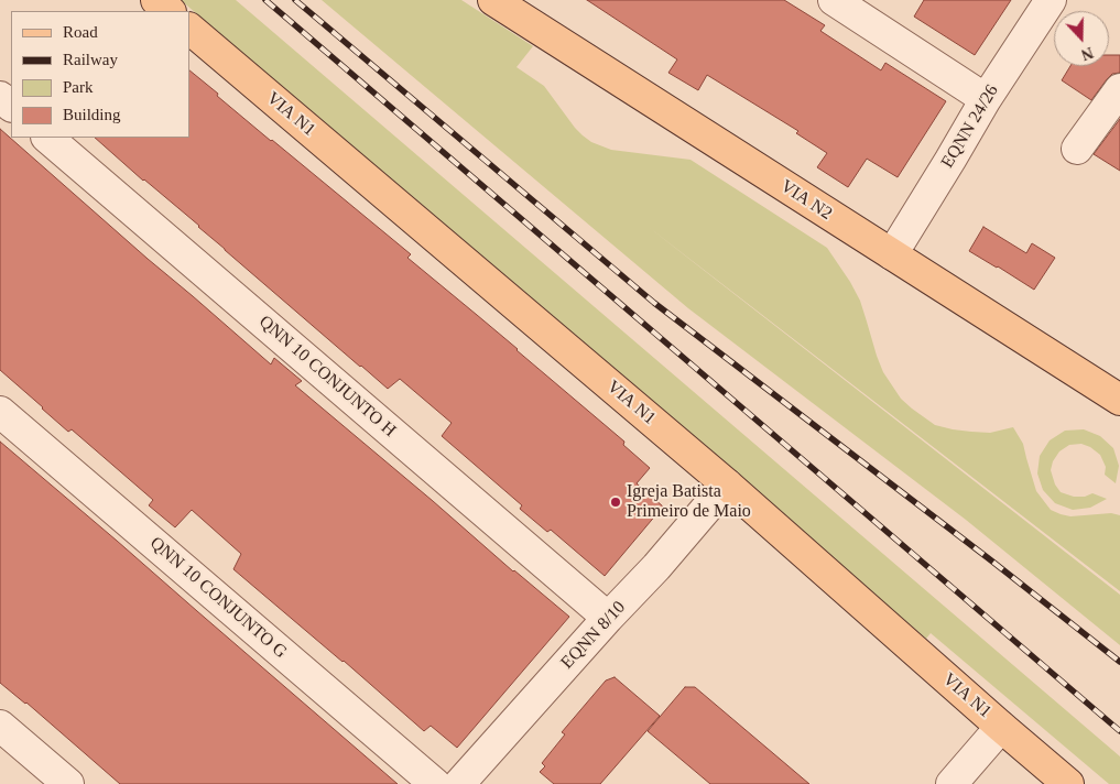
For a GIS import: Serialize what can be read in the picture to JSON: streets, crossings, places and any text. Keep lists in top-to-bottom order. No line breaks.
{"streets":{"main road":["VIA N1","VIA N2"],"street":["EQNN 24/26","QNN 10 CONJUNTO H","QNN 10 CONJUNTO G","EQNN 8/10"]},"crossings":[["VIA N1","EQNN 8/10"],["EQNN 24/26","VIA N2"],["QNN 10 CONJUNTO H","EQNN 8/10"]],"places":["Igreja Batista Primeiro de Maio"],"legend":["Road","Railway","Park","Building"],"north":"bottom"}
